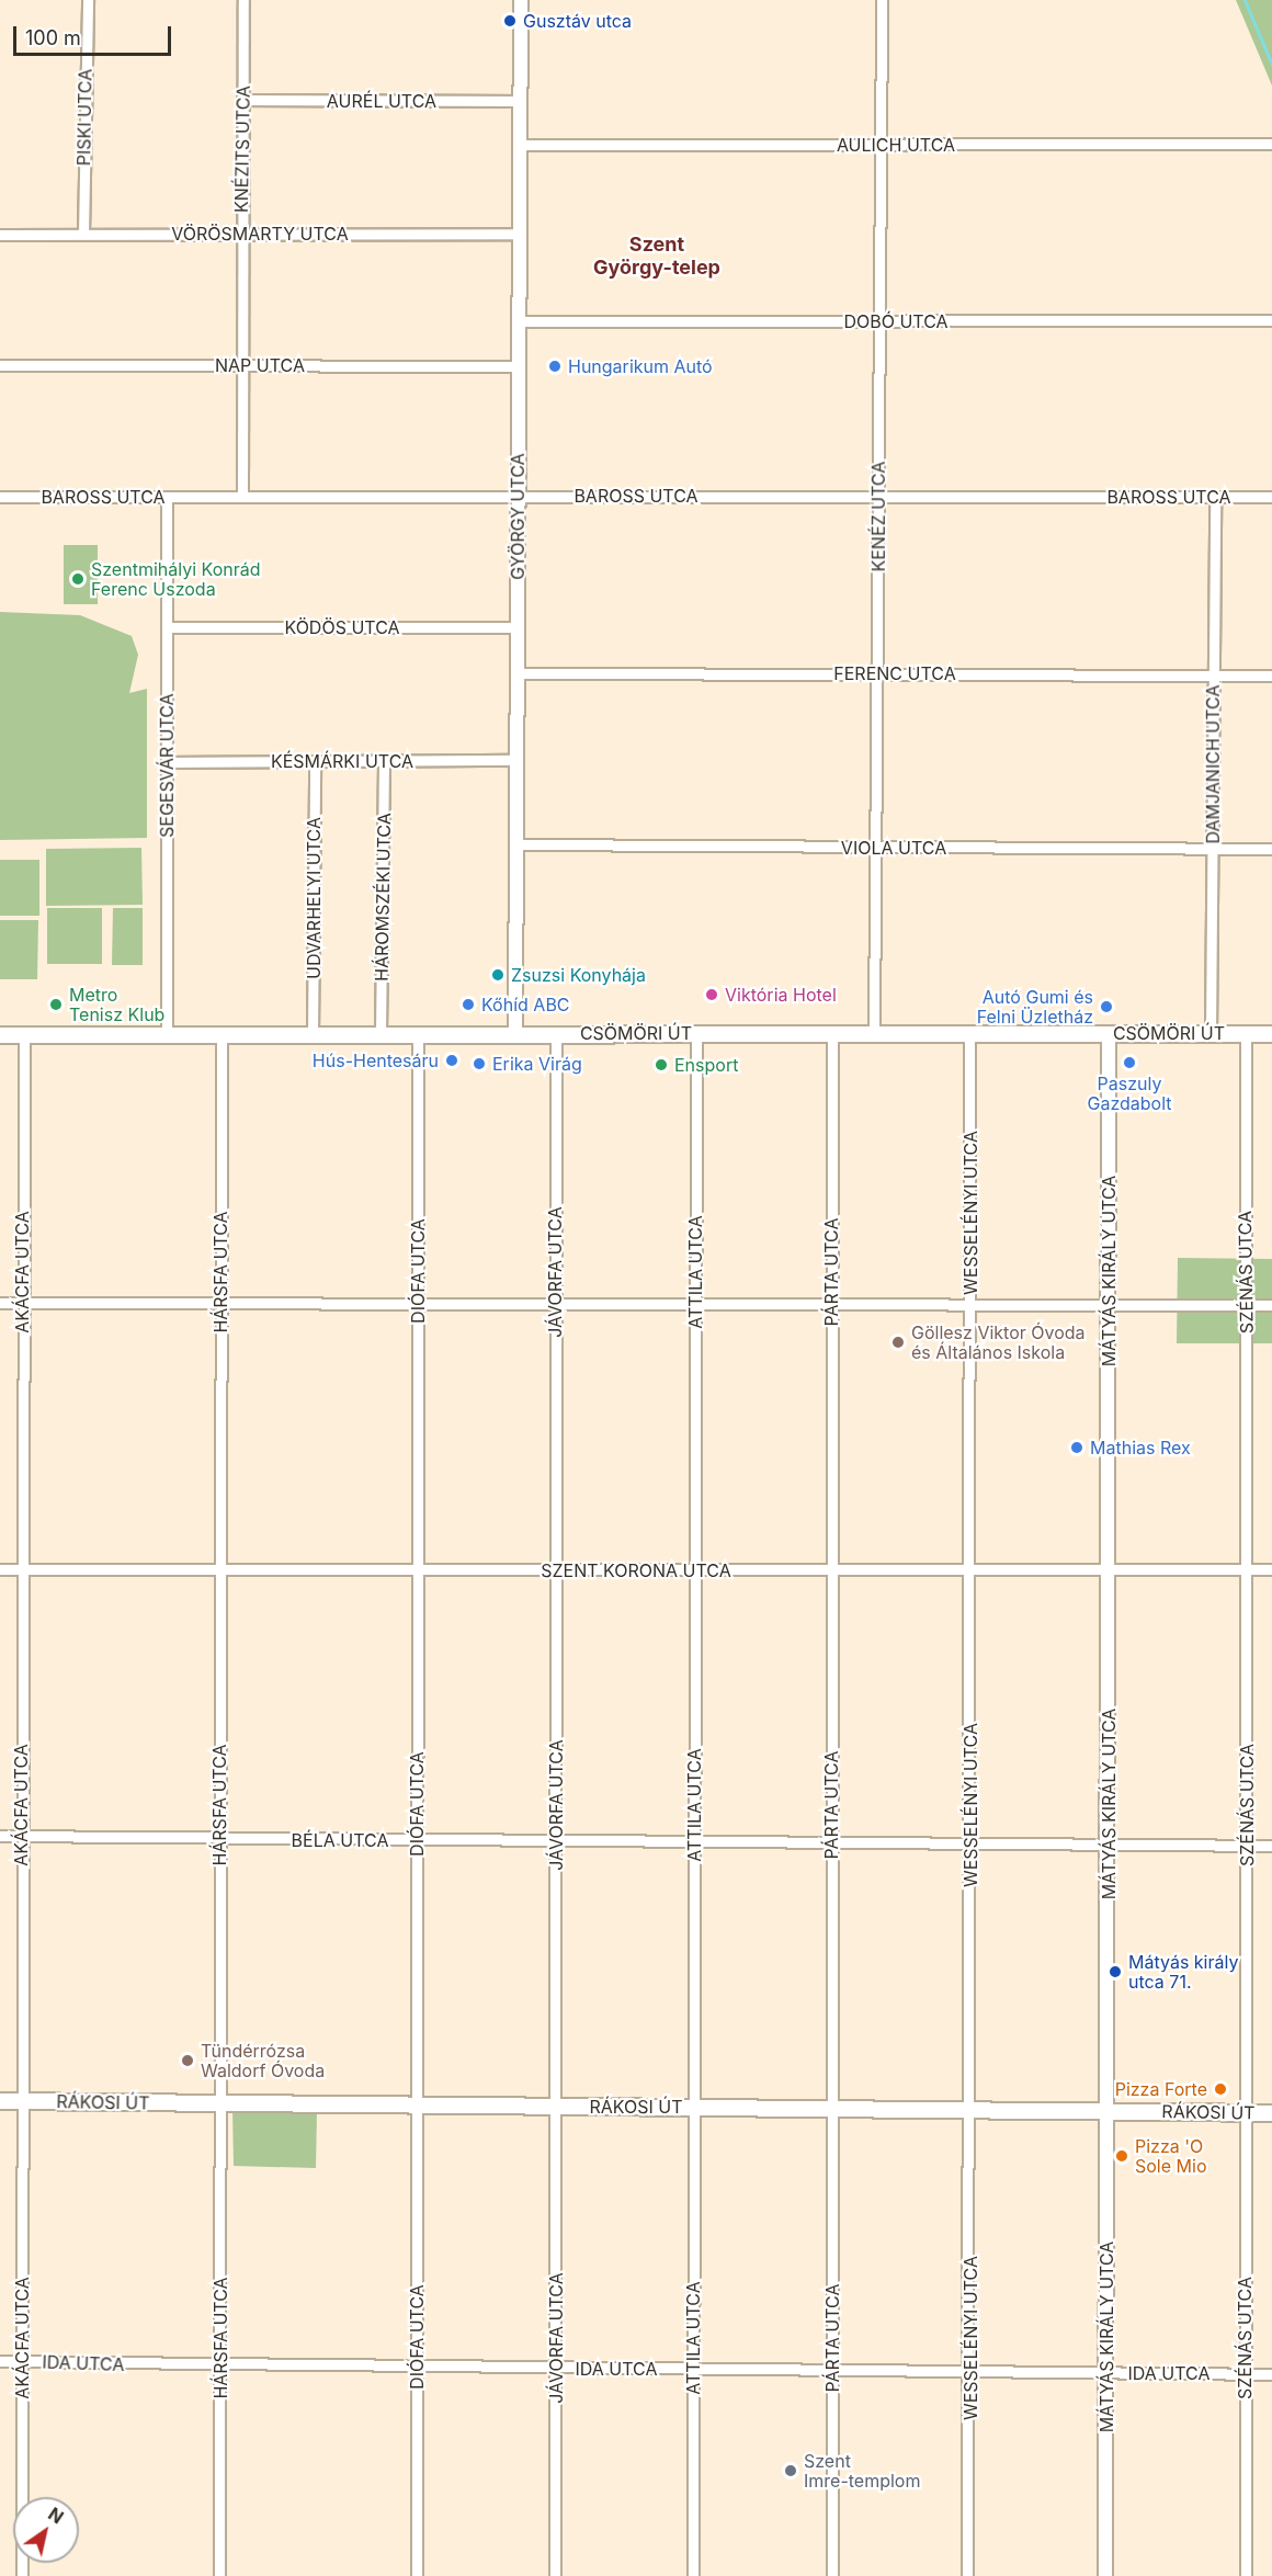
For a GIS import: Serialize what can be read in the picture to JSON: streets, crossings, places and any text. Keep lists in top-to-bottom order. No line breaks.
{"streets":{"main road":["CSÖMÖRI ÚT","RÁKOSI ÚT"],"street":["AURÉL UTCA","PISKI UTCA","AULICH UTCA","KNÉZITS UTCA","VÖRÖSMARTY UTCA","DOBÓ UTCA","NAP UTCA","BAROSS UTCA","GYÖRGY UTCA","KENÉZ UTCA","KÖDÖS UTCA","FERENC UTCA","KÉSMÁRKI UTCA","DAMJANICH UTCA","SEGESVÁR UTCA","VIOLA UTCA","HÁROMSZÉKI UTCA","UDVARHELYI UTCA","WESSELÉNYI UTCA","DIÓFA UTCA","MÁTYÁS KIRÁLY UTCA","AKÁCFA UTCA","HÁRSFA UTCA","JÁVORFA UTCA","ATTILA UTCA","PÁRTA UTCA","SZÉNÁS UTCA","SZENT KORONA UTCA","BÉLA UTCA","IDA UTCA"]},"crossings":[["AURÉL UTCA","KNÉZITS UTCA"],["AURÉL UTCA","GYÖRGY UTCA"],["PISKI UTCA","VÖRÖSMARTY UTCA"],["AULICH UTCA","GYÖRGY UTCA"],["AULICH UTCA","KENÉZ UTCA"],["KNÉZITS UTCA","VÖRÖSMARTY UTCA"],["KNÉZITS UTCA","NAP UTCA"],["KNÉZITS UTCA","BAROSS UTCA"],["VÖRÖSMARTY UTCA","GYÖRGY UTCA"],["DOBÓ UTCA","GYÖRGY UTCA"],["DOBÓ UTCA","KENÉZ UTCA"],["NAP UTCA","GYÖRGY UTCA"],["BAROSS UTCA","GYÖRGY UTCA"],["BAROSS UTCA","KENÉZ UTCA"],["BAROSS UTCA","DAMJANICH UTCA"],["BAROSS UTCA","SEGESVÁR UTCA"],["GYÖRGY UTCA","KÖDÖS UTCA"],["GYÖRGY UTCA","FERENC UTCA"],["GYÖRGY UTCA","KÉSMÁRKI UTCA"],["GYÖRGY UTCA","VIOLA UTCA"],["GYÖRGY UTCA","CSÖMÖRI ÚT"],["KENÉZ UTCA","FERENC UTCA"],["KENÉZ UTCA","VIOLA UTCA"],["KENÉZ UTCA","CSÖMÖRI ÚT"],["KÖDÖS UTCA","SEGESVÁR UTCA"],["FERENC UTCA","DAMJANICH UTCA"],["KÉSMÁRKI UTCA","SEGESVÁR UTCA"],["KÉSMÁRKI UTCA","HÁROMSZÉKI UTCA"],["KÉSMÁRKI UTCA","UDVARHELYI UTCA"],["DAMJANICH UTCA","VIOLA UTCA"],["DAMJANICH UTCA","CSÖMÖRI ÚT"],["SEGESVÁR UTCA","CSÖMÖRI ÚT"],["HÁROMSZÉKI UTCA","CSÖMÖRI ÚT"],["UDVARHELYI UTCA","CSÖMÖRI ÚT"],["CSÖMÖRI ÚT","WESSELÉNYI UTCA"],["CSÖMÖRI ÚT","DIÓFA UTCA"],["CSÖMÖRI ÚT","MÁTYÁS KIRÁLY UTCA"],["CSÖMÖRI ÚT","AKÁCFA UTCA"],["CSÖMÖRI ÚT","HÁRSFA UTCA"],["CSÖMÖRI ÚT","JÁVORFA UTCA"],["CSÖMÖRI ÚT","ATTILA UTCA"],["CSÖMÖRI ÚT","PÁRTA UTCA"],["CSÖMÖRI ÚT","SZÉNÁS UTCA"],["WESSELÉNYI UTCA","SZENT KORONA UTCA"],["WESSELÉNYI UTCA","BÉLA UTCA"],["WESSELÉNYI UTCA","RÁKOSI ÚT"],["WESSELÉNYI UTCA","IDA UTCA"],["DIÓFA UTCA","SZENT KORONA UTCA"],["DIÓFA UTCA","BÉLA UTCA"],["DIÓFA UTCA","RÁKOSI ÚT"],["DIÓFA UTCA","IDA UTCA"],["MÁTYÁS KIRÁLY UTCA","SZENT KORONA UTCA"],["MÁTYÁS KIRÁLY UTCA","BÉLA UTCA"],["MÁTYÁS KIRÁLY UTCA","RÁKOSI ÚT"],["MÁTYÁS KIRÁLY UTCA","IDA UTCA"],["AKÁCFA UTCA","SZENT KORONA UTCA"],["AKÁCFA UTCA","BÉLA UTCA"],["AKÁCFA UTCA","RÁKOSI ÚT"],["AKÁCFA UTCA","IDA UTCA"],["HÁRSFA UTCA","SZENT KORONA UTCA"],["HÁRSFA UTCA","BÉLA UTCA"],["HÁRSFA UTCA","RÁKOSI ÚT"],["HÁRSFA UTCA","IDA UTCA"],["JÁVORFA UTCA","SZENT KORONA UTCA"],["JÁVORFA UTCA","BÉLA UTCA"],["JÁVORFA UTCA","RÁKOSI ÚT"],["JÁVORFA UTCA","IDA UTCA"],["ATTILA UTCA","SZENT KORONA UTCA"],["ATTILA UTCA","BÉLA UTCA"],["ATTILA UTCA","RÁKOSI ÚT"],["ATTILA UTCA","IDA UTCA"],["PÁRTA UTCA","SZENT KORONA UTCA"],["PÁRTA UTCA","BÉLA UTCA"],["PÁRTA UTCA","RÁKOSI ÚT"],["PÁRTA UTCA","IDA UTCA"],["SZÉNÁS UTCA","SZENT KORONA UTCA"],["SZÉNÁS UTCA","BÉLA UTCA"],["SZÉNÁS UTCA","RÁKOSI ÚT"],["SZÉNÁS UTCA","IDA UTCA"]],"districts":["Szent György-telep"],"places":["Gusztáv utca","Hungarikum Autó","Szentmihályi Konrád Ferenc Uszoda","Zsuzsi Konyhája","Viktória Hotel","Metro Tenisz Klub","Kőhíd ABC","Autó Gumi és Felni Üzletház","Hús-Hentesáru","Paszuly Gazdabolt","Erika Virág","Ensport","Göllesz Viktor Óvoda és Általános Iskola","Mathias Rex","Mátyás király utca 71.","Tündérrózsa Waldorf Óvoda","Pizza Forte","Pizza 'O Sole Mio","Szent Imre-templom"],"scale_bar":"100 m","north":"top right"}
